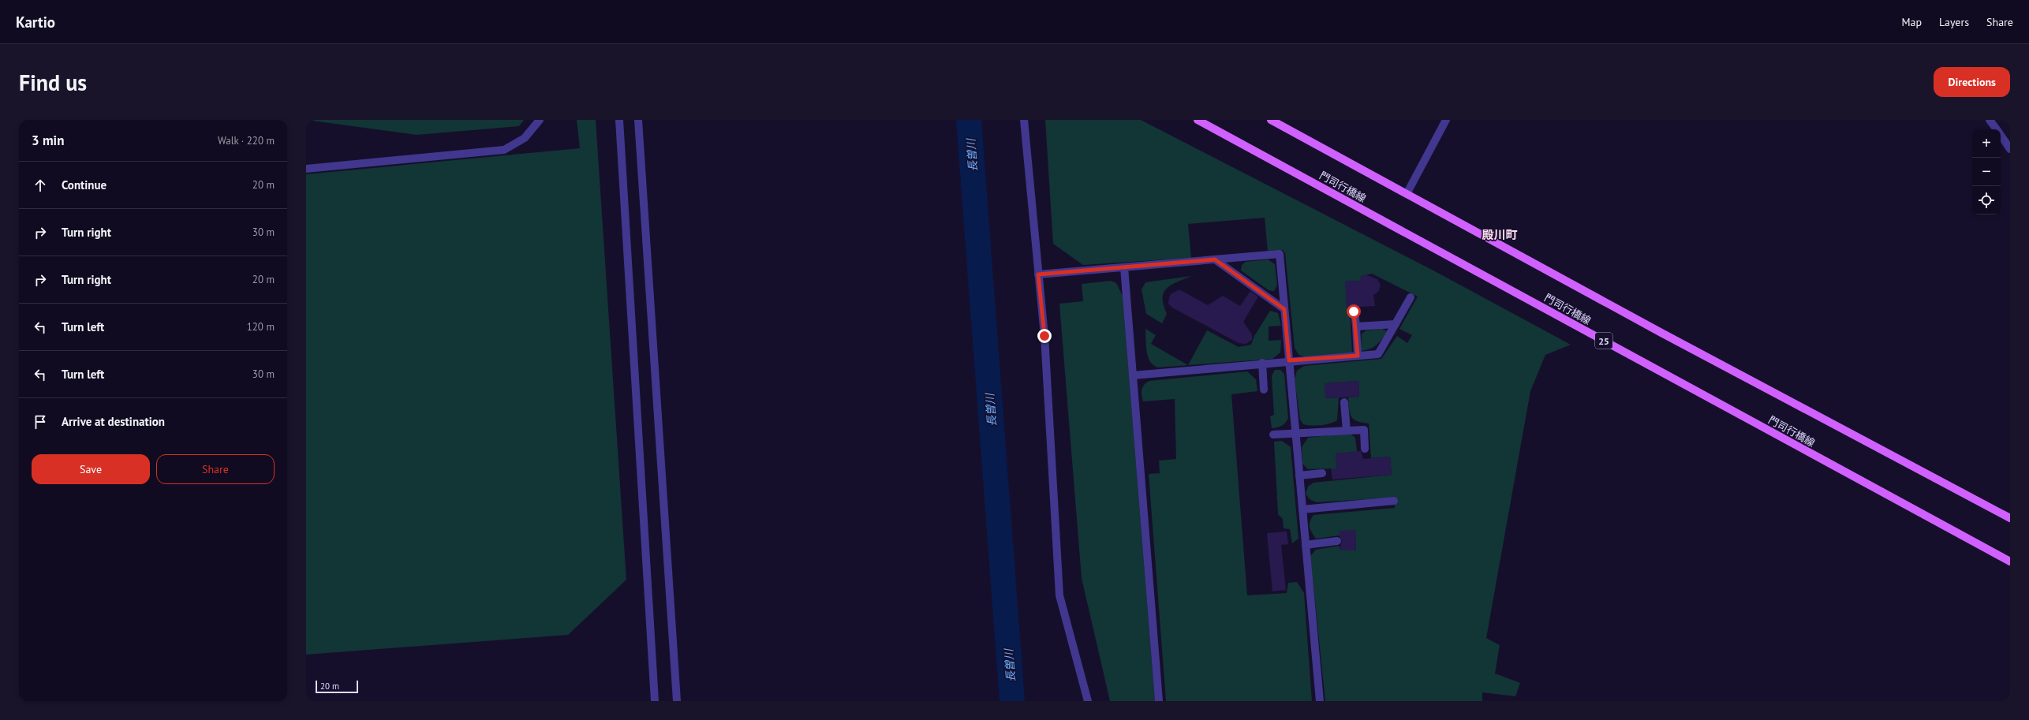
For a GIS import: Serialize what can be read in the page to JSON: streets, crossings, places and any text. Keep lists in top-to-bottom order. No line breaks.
{"streets":{"main road":["門司行橋線","25"]},"districts":["殿川町"],"water":["長曽川"],"scale_bar":"20 m","page":{"header":"Kartio","nav":["Map","Layers","Share"],"buttons":["Directions",["Save","Share"]],"title":"Find us","heading":["3 min","Walk · 220 m"],"map_buttons":["+","−"],"list":[["Continue","20 m"],["Turn right","30 m"],["Turn right","20 m"],["Turn left","120 m"],["Turn left","30 m"],"Arrive at destination"],"scale":"20 m"}}
